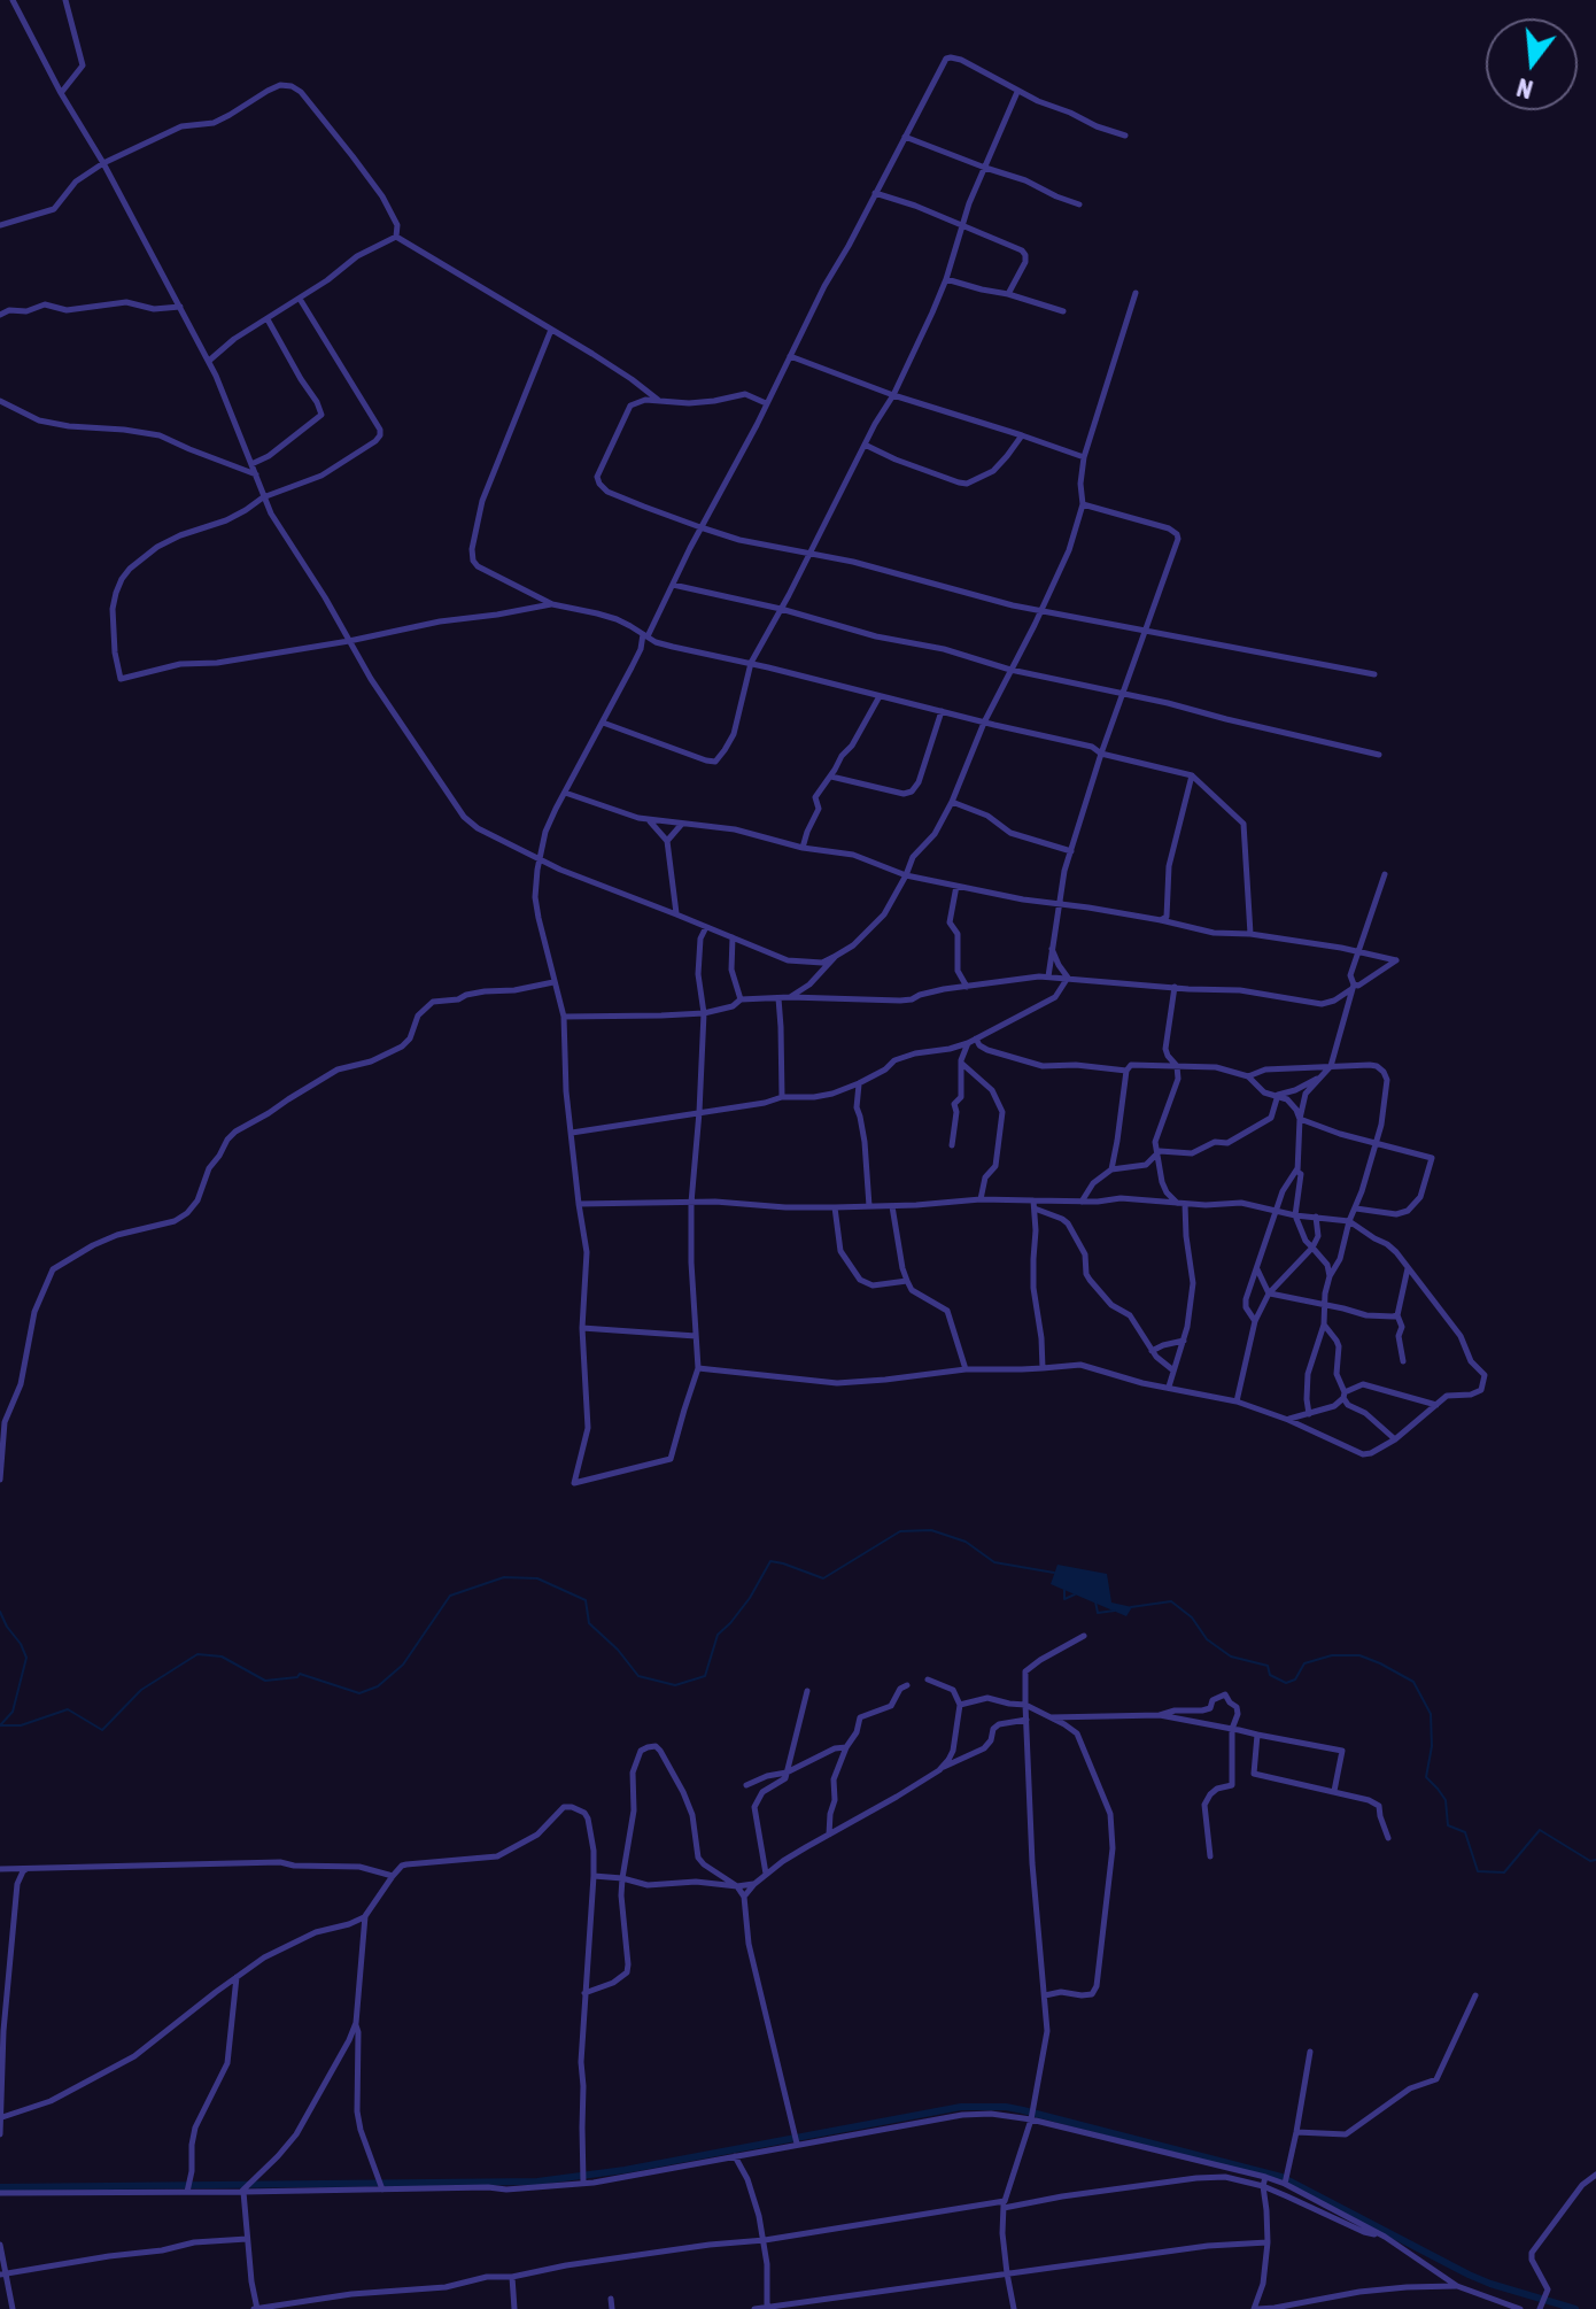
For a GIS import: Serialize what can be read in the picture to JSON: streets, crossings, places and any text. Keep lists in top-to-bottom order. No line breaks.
{"north":"bottom"}
